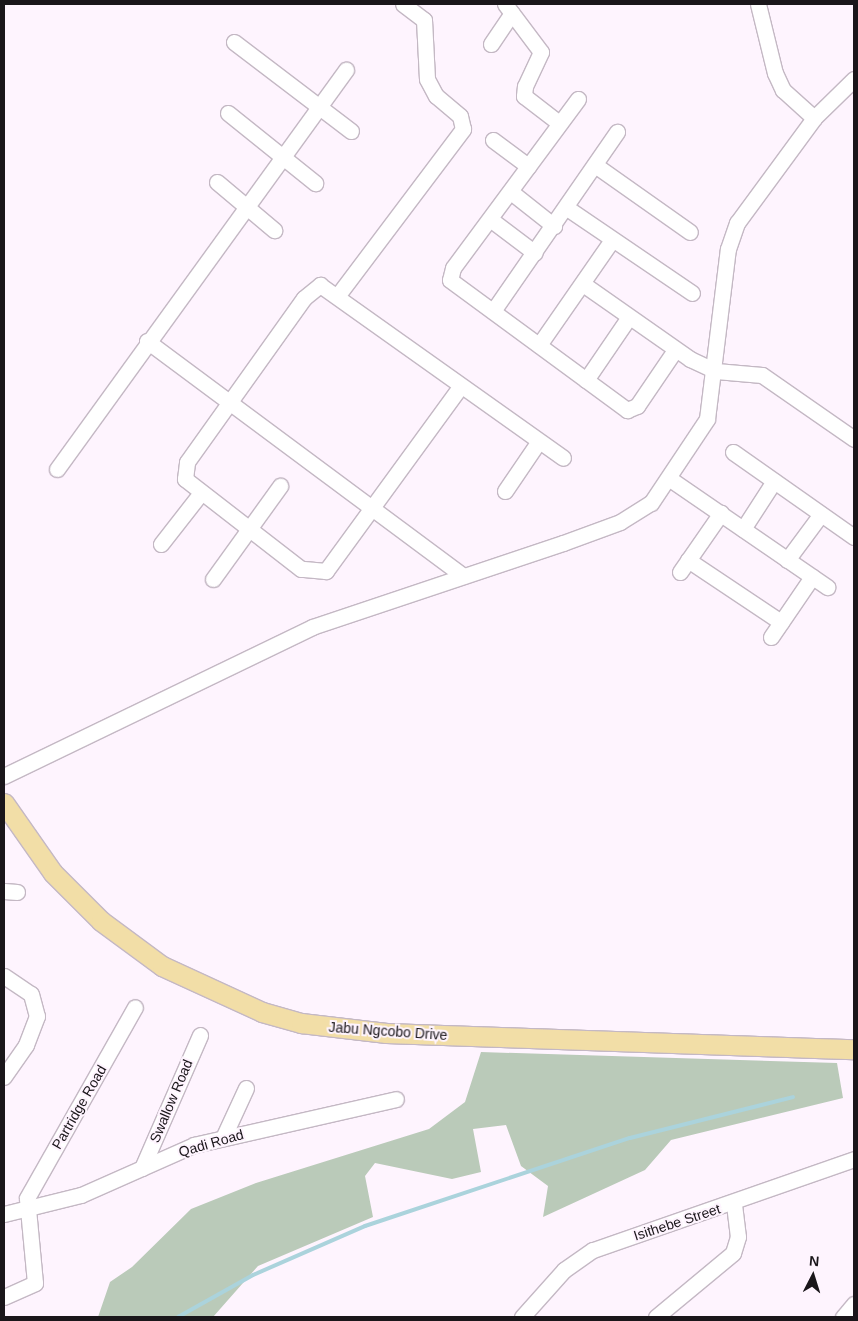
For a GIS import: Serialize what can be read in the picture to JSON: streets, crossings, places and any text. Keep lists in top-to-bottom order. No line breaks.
{"streets":{"main road":["Jabu Ngcobo Drive"],"street":["Swallow Road","Partridge Road","Qadi Road","Isithebe Street"]},"crossings":[["Swallow Road","Qadi Road"],["Partridge Road","Qadi Road"]],"north":"top"}
